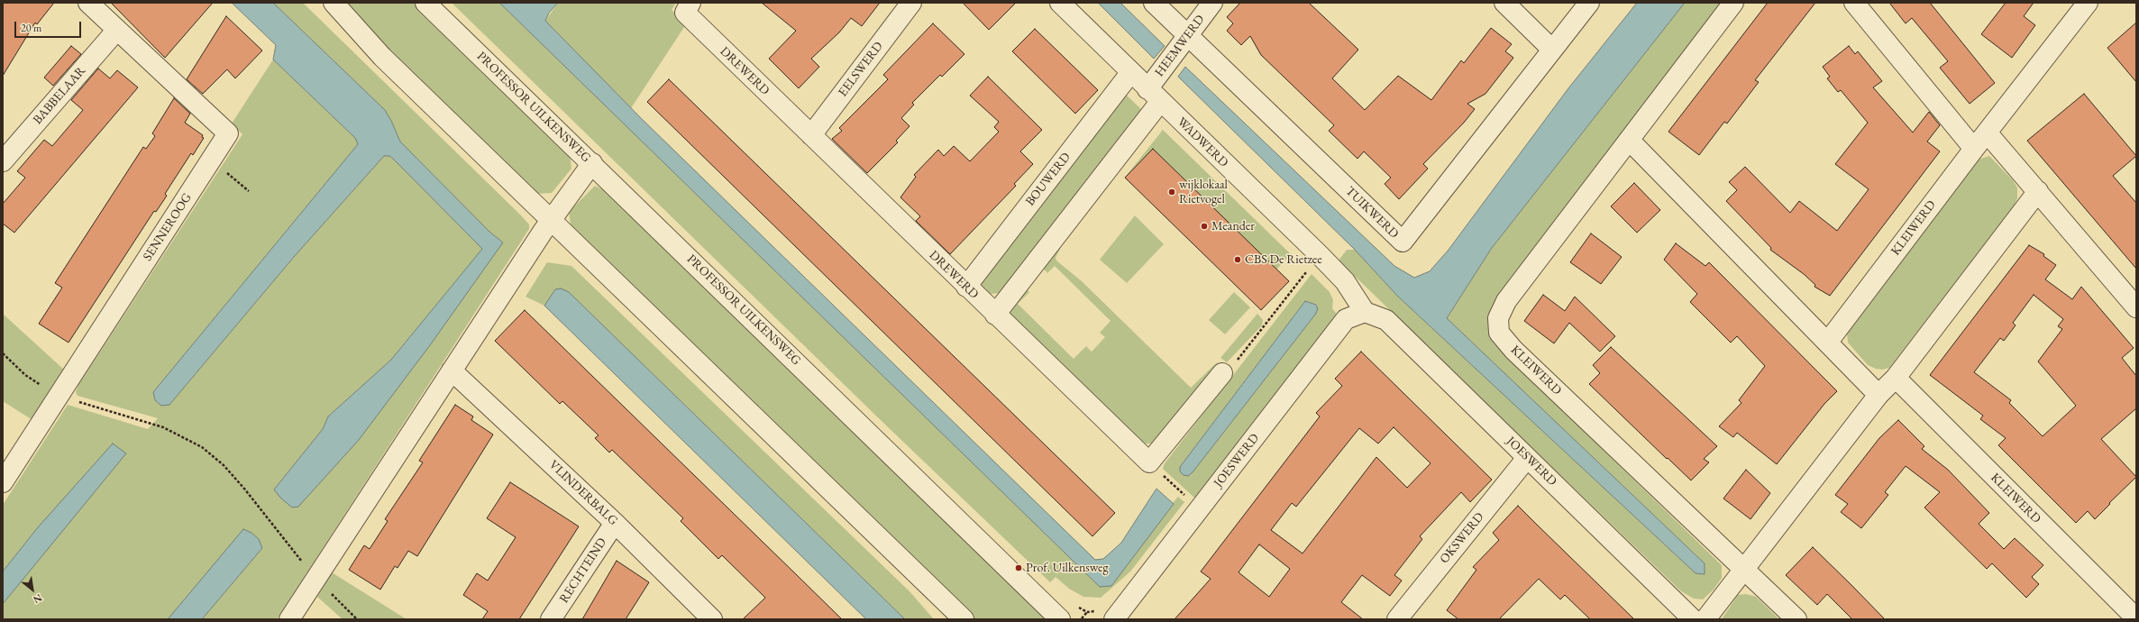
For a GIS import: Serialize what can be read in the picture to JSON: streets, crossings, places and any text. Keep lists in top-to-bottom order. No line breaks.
{"streets":{"street":["HEEMWERD","EELSWERD","DREWERD","BABBELAAR","PROFESSOR UILKENSWEG","WADWERD","BOUWERD","TUIKWERD","SENNEROOG","KLEIWERD","JOESWERD","VLINDERBALG","OKSWERD","RECHTEIND"]},"crossings":[["HEEMWERD","WADWERD"],["HEEMWERD","TUIKWERD"],["EELSWERD","DREWERD"],["DREWERD","BOUWERD"],["BABBELAAR","SENNEROOG"],["WADWERD","BOUWERD"],["WADWERD","JOESWERD"],["JOESWERD","OKSWERD"],["VLINDERBALG","RECHTEIND"]],"places":["wijklokaal Rietvogel","Meander","CBS De Rietzee","Prof. Uilkensweg"],"scale_bar":"20 m","north":"bottom right"}
